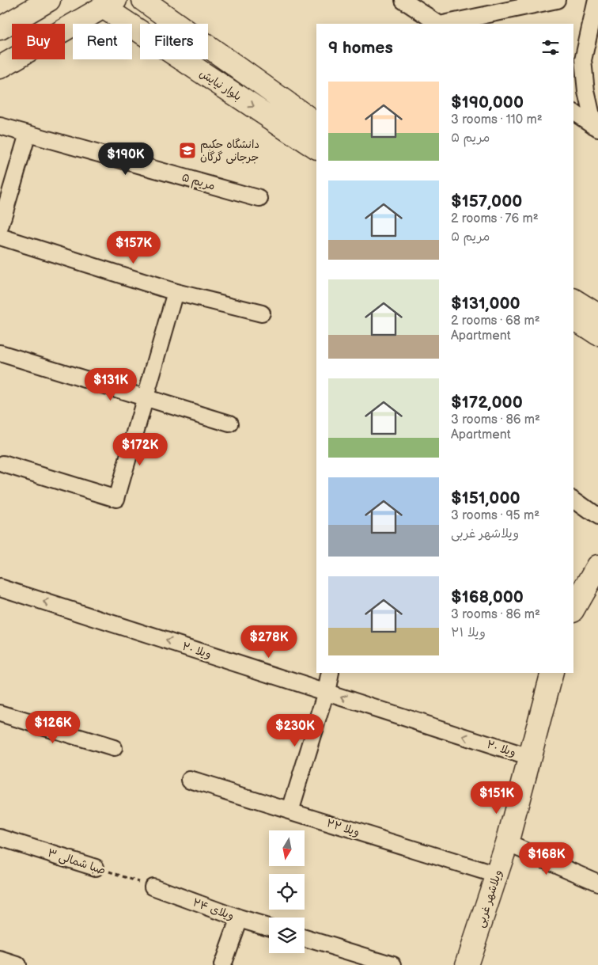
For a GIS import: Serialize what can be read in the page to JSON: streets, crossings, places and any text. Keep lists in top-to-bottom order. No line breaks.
{"streets":{"street":["بلوار نیایش","۵ مریم","ویلا ۲۰","ویلا ۲۲","صبا شمالی ۳","ویلاشهر غربی","ویلای ۲۴"]},"crossings":[["ویلا ۲۰","ویلاشهر غربی"],["ویلا ۲۲","ویلاشهر غربی"],["صبا شمالی ۳","ویلای ۲۴"]],"one_way":["ویلا ۲۰"],"places":{"school or university":["دانشگاه حکیم جرجانی گرگان"]},"north":"bottom","page":{"chip":["Buy","Rent","Filters"],"heading":"9 homes","list":[{"name":"$190,000","note":"3 rooms · 110 m² · ۵ مریم"},{"name":"$157,000","note":"2 rooms · 76 m² · ۵ مریم"},{"name":"$131,000","note":"2 rooms · 68 m² · Apartment"},{"name":"$172,000","note":"3 rooms · 86 m² · Apartment"},{"name":"$151,000","note":"3 rooms · 95 m² · ویلاشهر غربی"},{"name":"$168,000","note":"3 rooms · 86 m² · ویلا ۲۱"}],"price":["$190K","$157K","$131K","$172K","$278K","$126K","$230K","$151K","$168K"]}}
